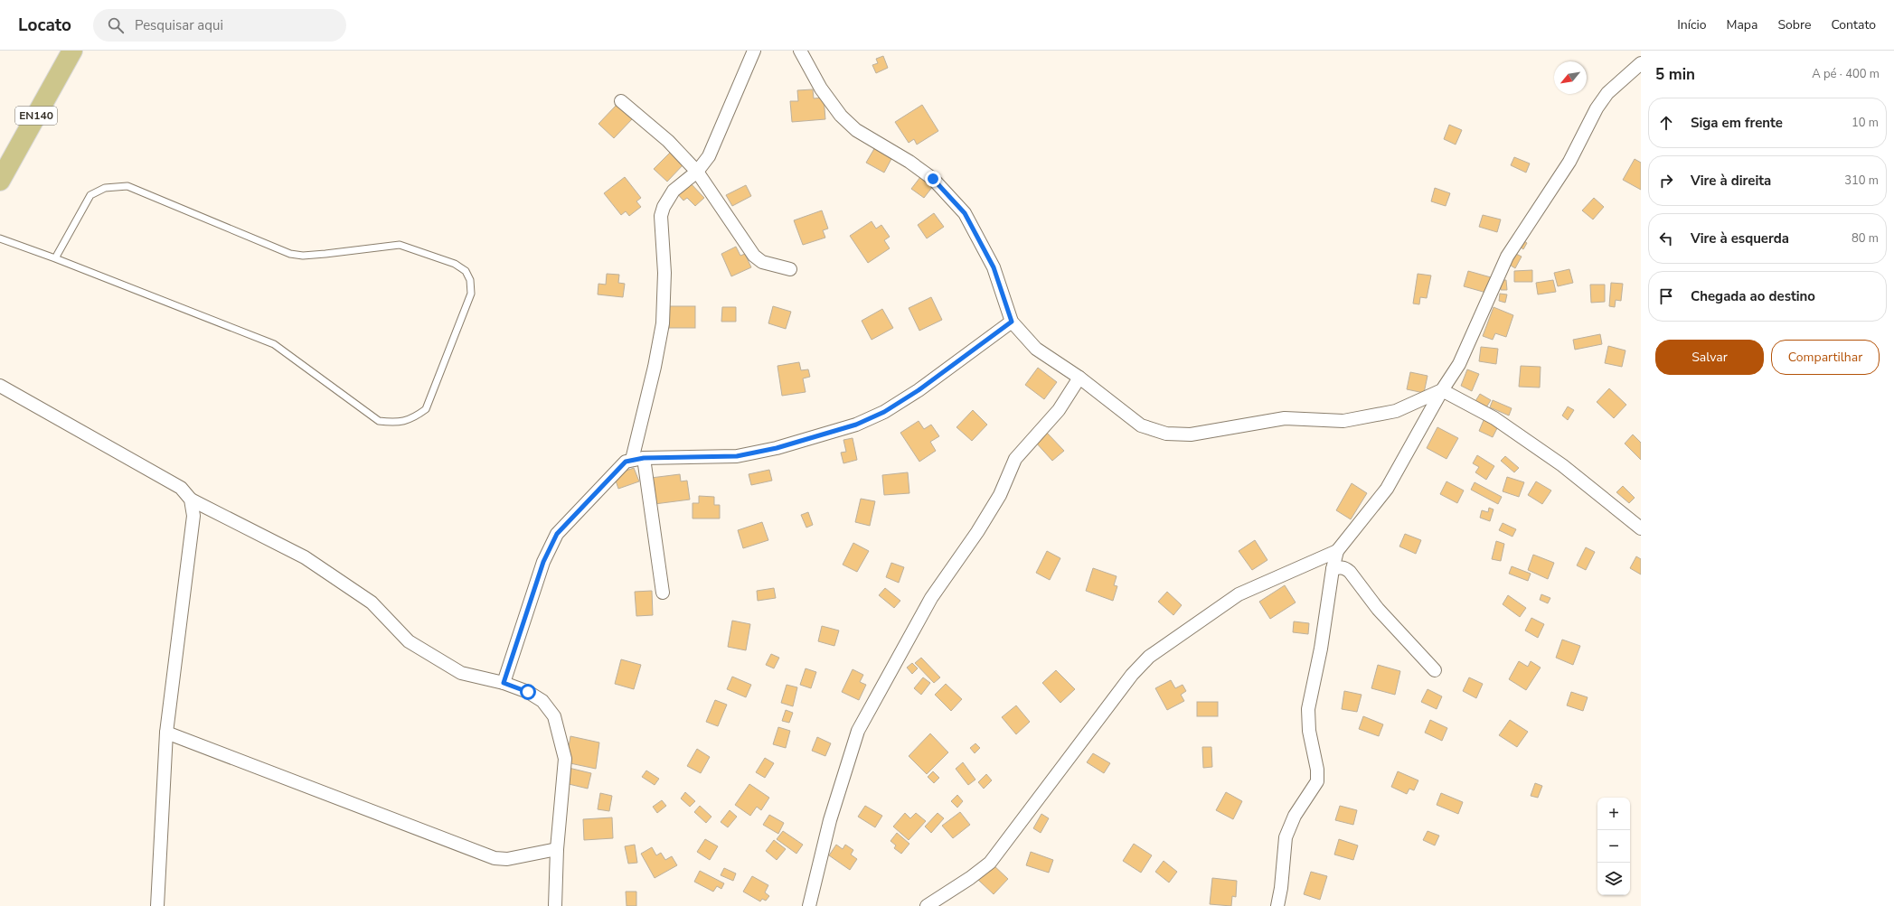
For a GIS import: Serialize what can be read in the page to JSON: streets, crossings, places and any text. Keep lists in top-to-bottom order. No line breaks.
{"streets":{"main road":["EN140"]},"north":"bottom left","page":{"header":"Locato","search":"Pesquisar aqui","nav":["Início","Mapa","Sobre","Contato"],"heading":["5 min","A pé · 400 m"],"list":[["Siga em frente","10 m"],["Vire à direita","310 m"],["Vire à esquerda","80 m"],"Chegada ao destino"],"buttons":["Salvar","Compartilhar"],"map_buttons":["+","−"]}}
